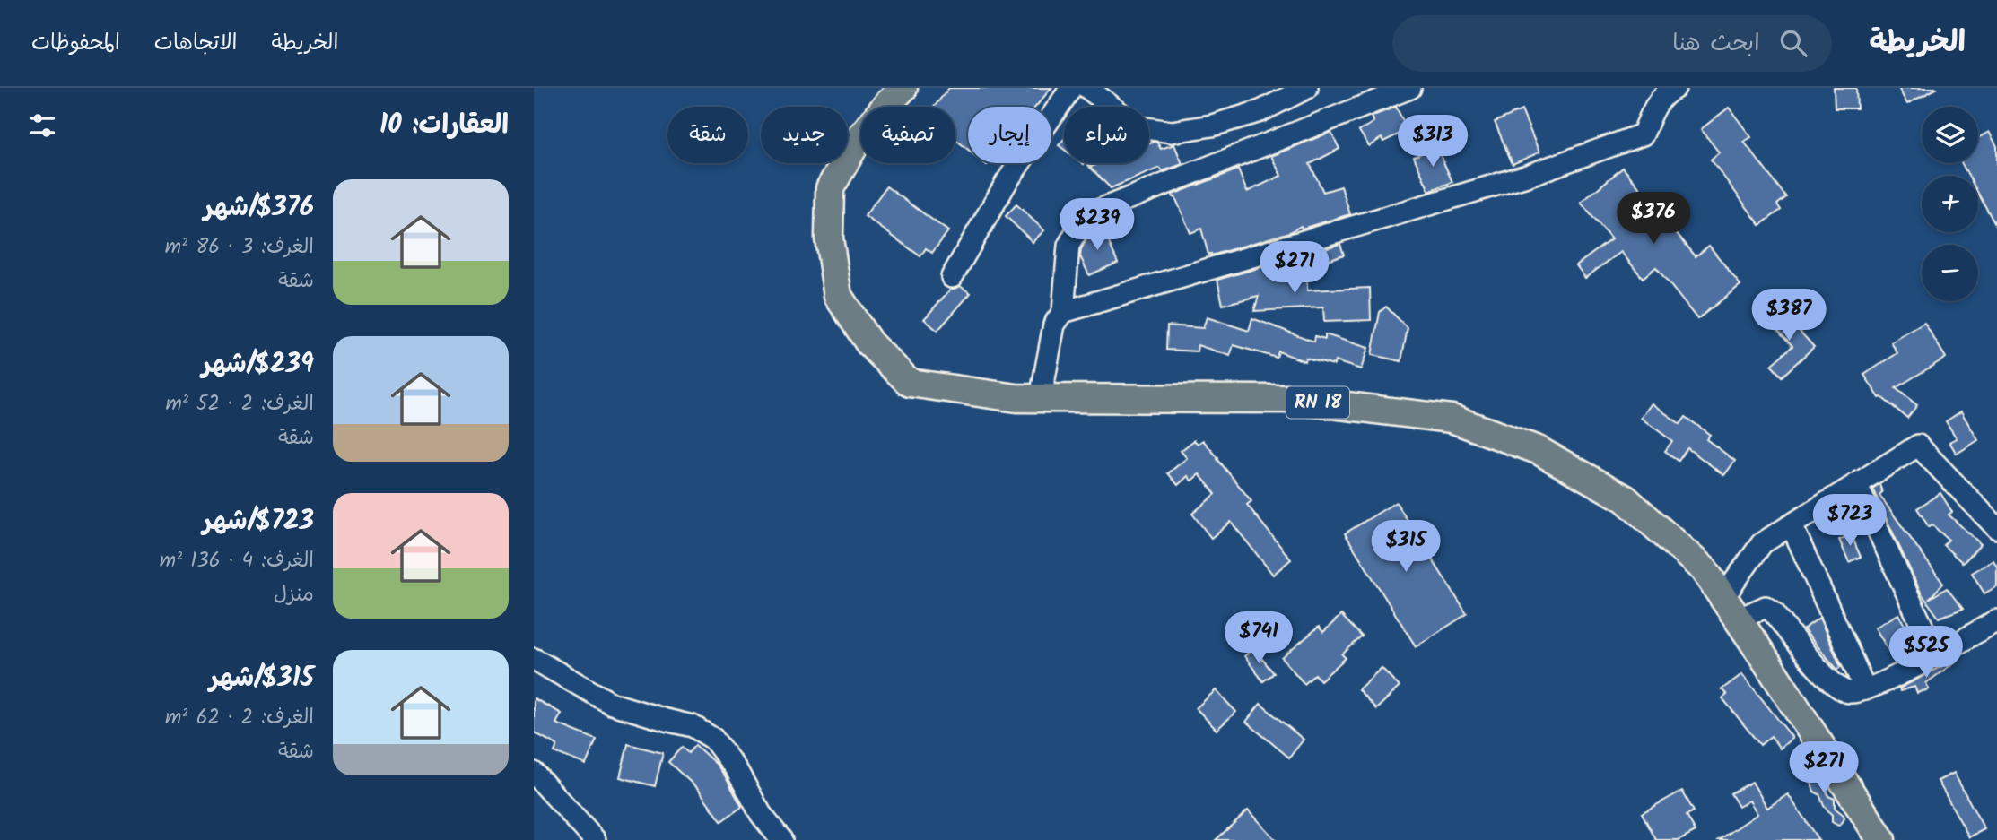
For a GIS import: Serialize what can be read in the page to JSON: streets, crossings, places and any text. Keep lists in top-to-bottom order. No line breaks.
{"streets":{"main road":["RN 18"]},"page":{"header":"الخريطة","search":"ابحث هنا","nav":["الخريطة","الاتجاهات","المحفوظات"],"heading":"العقارات: 10","map_buttons":["+","−"],"chip":["شراء","إيجار","تصفية","جديد","شقة"],"price":["$313","$376","$239","$271","$387","$723","$315","$741","$525","$271"],"list":[{"name":"$376/شهر","note":"الغرف: 3 · 86 m² · شقة"},{"name":"$239/شهر","note":"الغرف: 2 · 52 m² · شقة"},{"name":"$723/شهر","note":"الغرف: 4 · 136 m² · منزل"},{"name":"$315/شهر","note":"الغرف: 2 · 62 m² · شقة"}]}}
